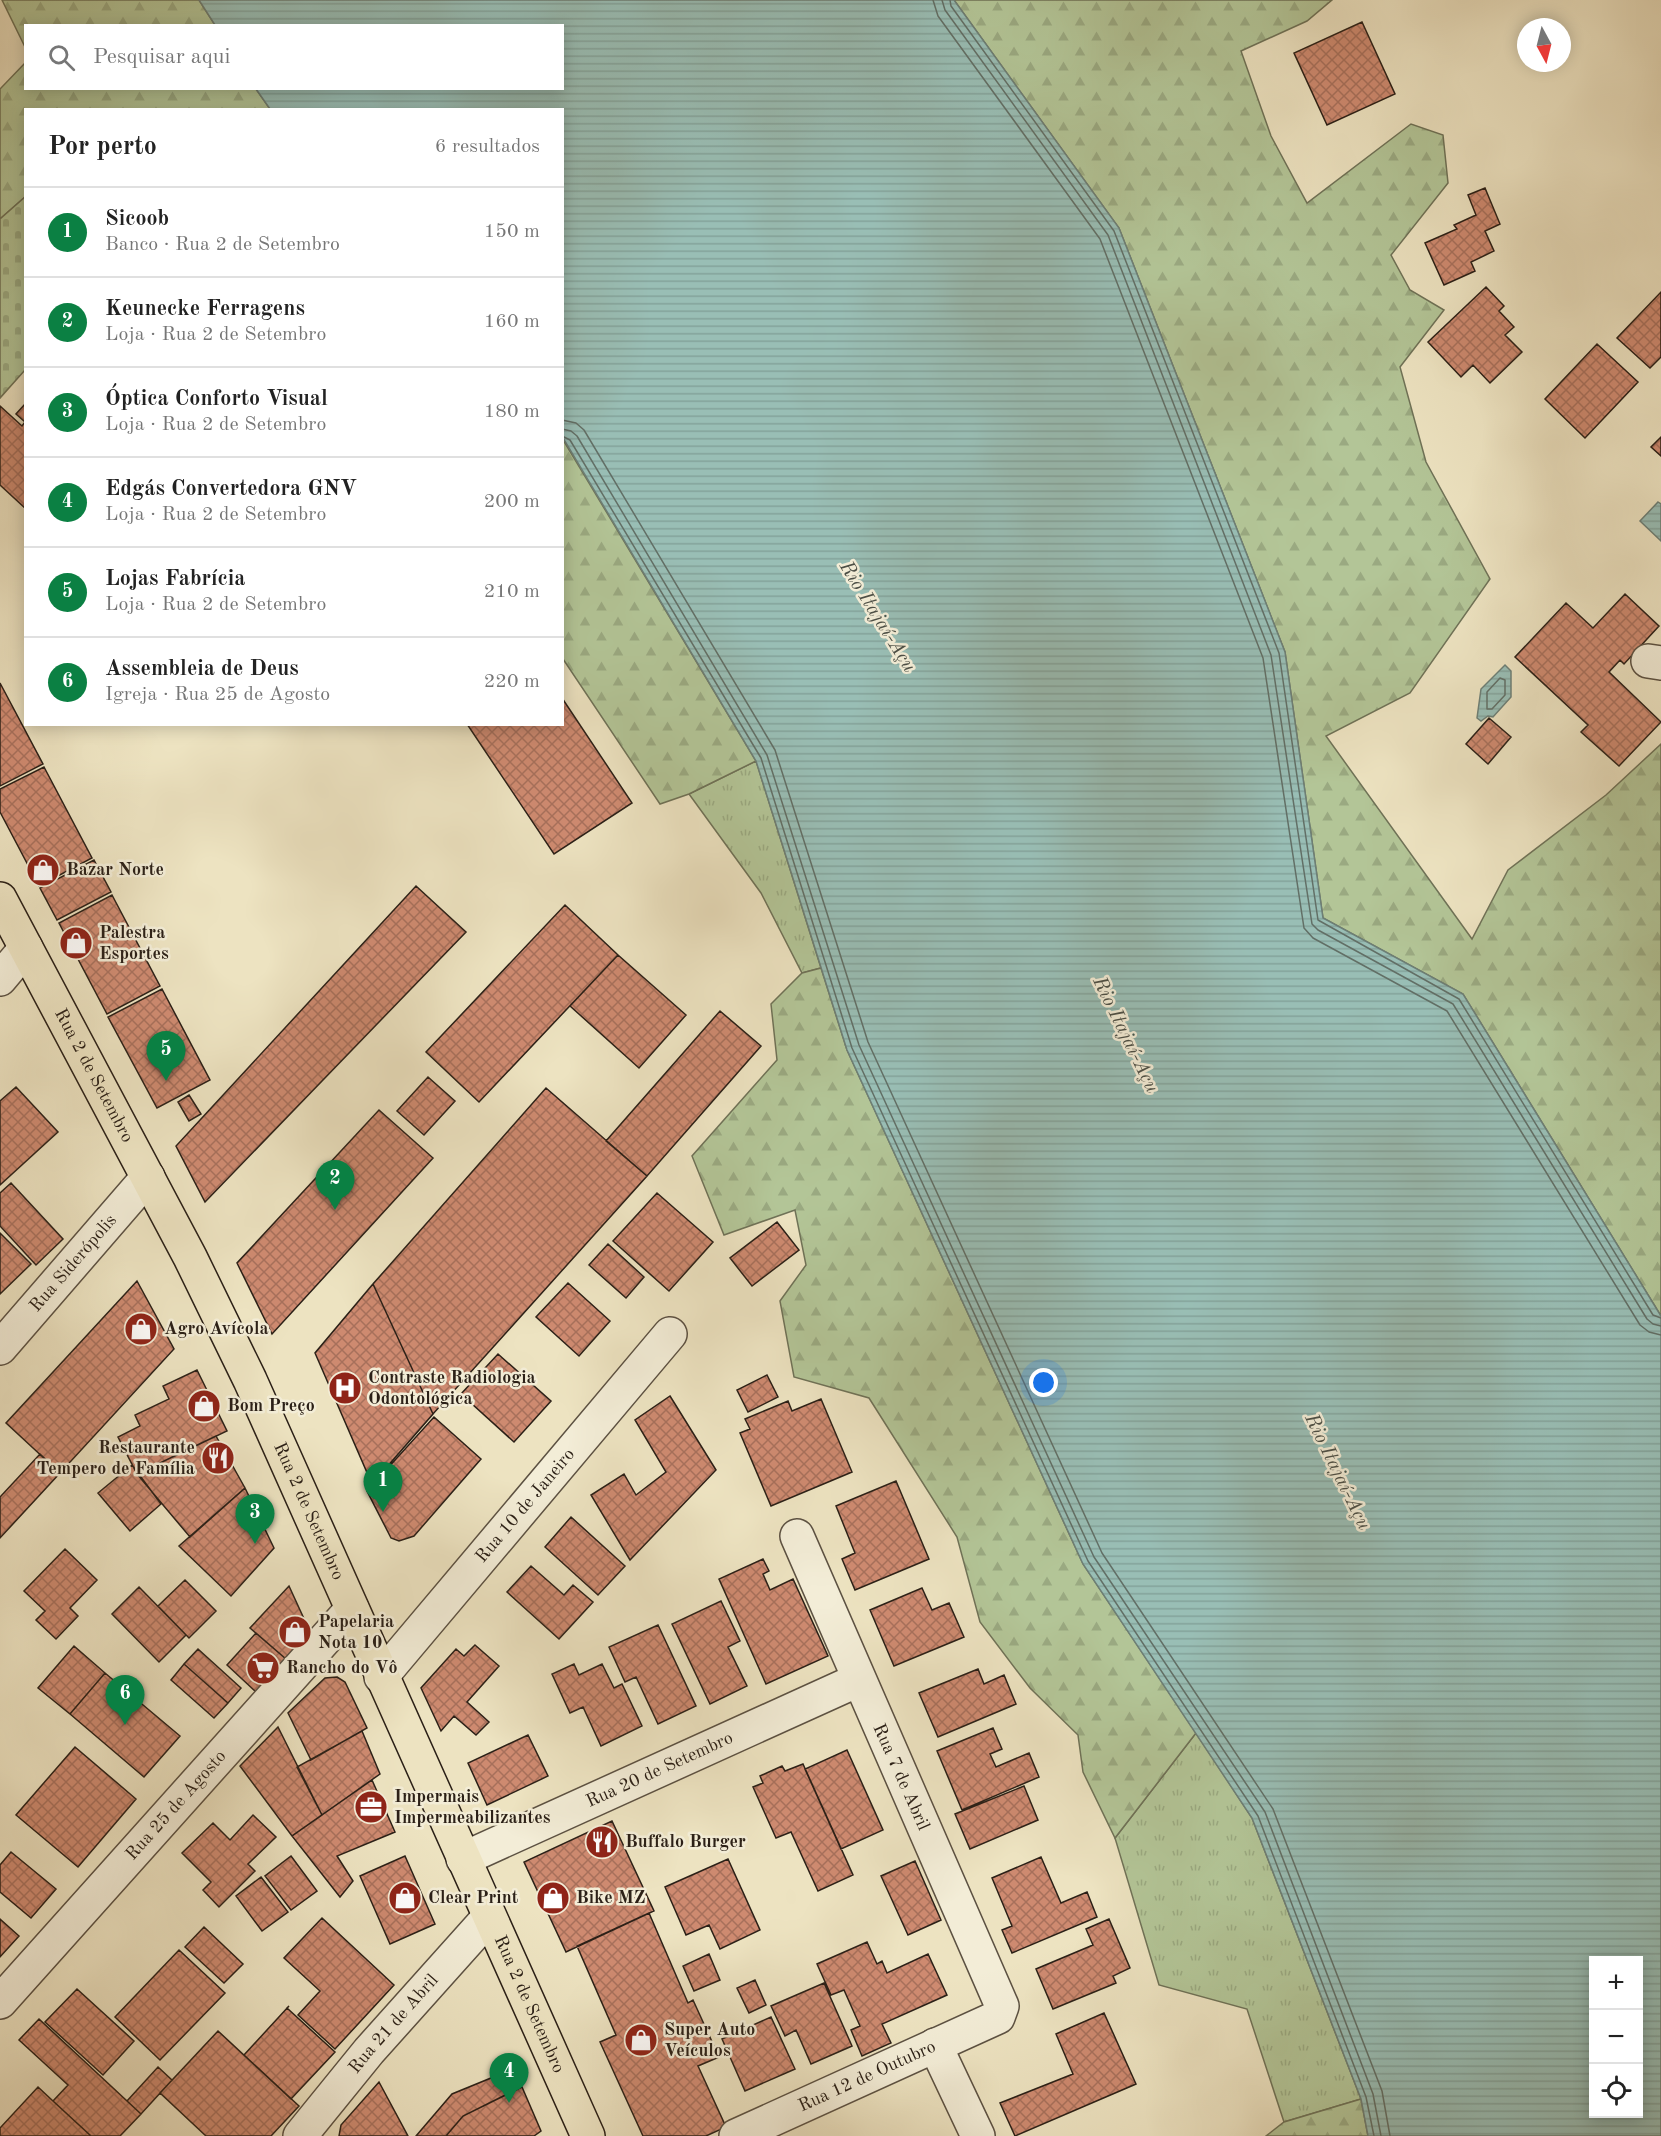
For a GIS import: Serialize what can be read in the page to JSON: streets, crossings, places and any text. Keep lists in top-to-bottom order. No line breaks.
{"streets":{"main road":["Rua 2 de Setembro"],"street":["Rua Siderópolis","Rua 10 de Janeiro","Rua 20 de Setembro","Rua 7 de Abril","Rua 25 de Agosto","Rua 21 de Abril","Rua 12 de Outubro"]},"crossings":[["Rua 2 de Setembro","Rua Siderópolis"],["Rua 2 de Setembro","Rua 10 de Janeiro"],["Rua 2 de Setembro","Rua 20 de Setembro"],["Rua 2 de Setembro","Rua 25 de Agosto"],["Rua 2 de Setembro","Rua 21 de Abril"],["Rua 20 de Setembro","Rua 7 de Abril"],["Rua 7 de Abril","Rua 12 de Outubro"]],"water":["Rio Itajaí-Açu"],"places":{"shop":["Bazar Norte","Palestra Esportes","Agro Avícola","Bom Preço","Papelaria Nota 10","Clear Print","Bike MZ","Super Auto Veículos"],"hospital":["Contraste Radiologia Odontológica"],"restaurant":["Restaurante Tempero de Família","Buffalo Burger"],"supermarket":["Rancho do Vô"],"office":["Impermais Impermeabilizantes"]},"north":"bottom","page":{"search":"Pesquisar aqui","heading":["Por perto","6 resultados"],"list":[{"mark":"1","name":"Sicoob","note":"Banco · Rua 2 de Setembro","value":"150 m"},{"mark":"2","name":"Keunecke Ferragens","note":"Loja · Rua 2 de Setembro","value":"160 m"},{"mark":"3","name":"Óptica Conforto Visual","note":"Loja · Rua 2 de Setembro","value":"180 m"},{"mark":"4","name":"Edgás Convertedora GNV","note":"Loja · Rua 2 de Setembro","value":"200 m"},{"mark":"5","name":"Lojas Fabrícia","note":"Loja · Rua 2 de Setembro","value":"210 m"},{"mark":"6","name":"Assembleia de Deus","note":"Igreja · Rua 25 de Agosto","value":"220 m"}],"pins":["5","2","1","3","6","4"],"map_buttons":["+","−"]}}
